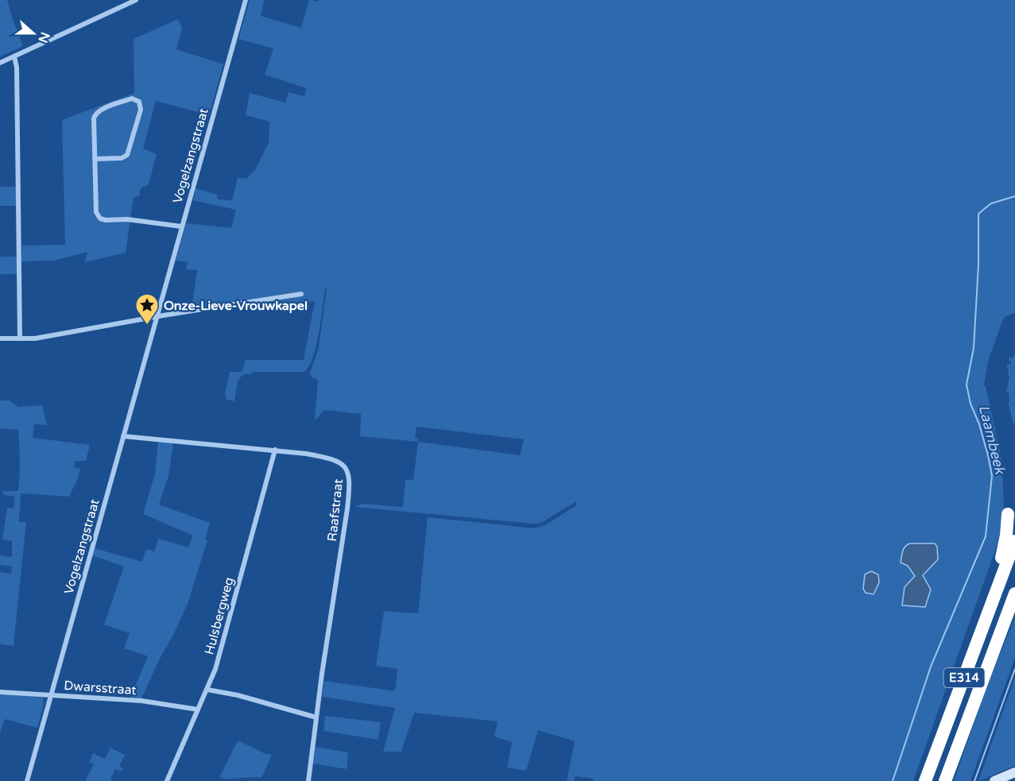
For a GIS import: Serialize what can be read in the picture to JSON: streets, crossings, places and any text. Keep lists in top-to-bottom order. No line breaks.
{"streets":{"highway":["E314"],"street":["Vogelzangstraat","Raafstraat","Hulsbergweg","Dwarsstraat"]},"crossings":[["Vogelzangstraat","Raafstraat"],["Vogelzangstraat","Dwarsstraat"],["Raafstraat","Hulsbergweg"],["Hulsbergweg","Dwarsstraat"]],"water":["Laambeek"],"places":{"place":["Onze-Lieve-Vrouwkapel"]},"north":"right"}
